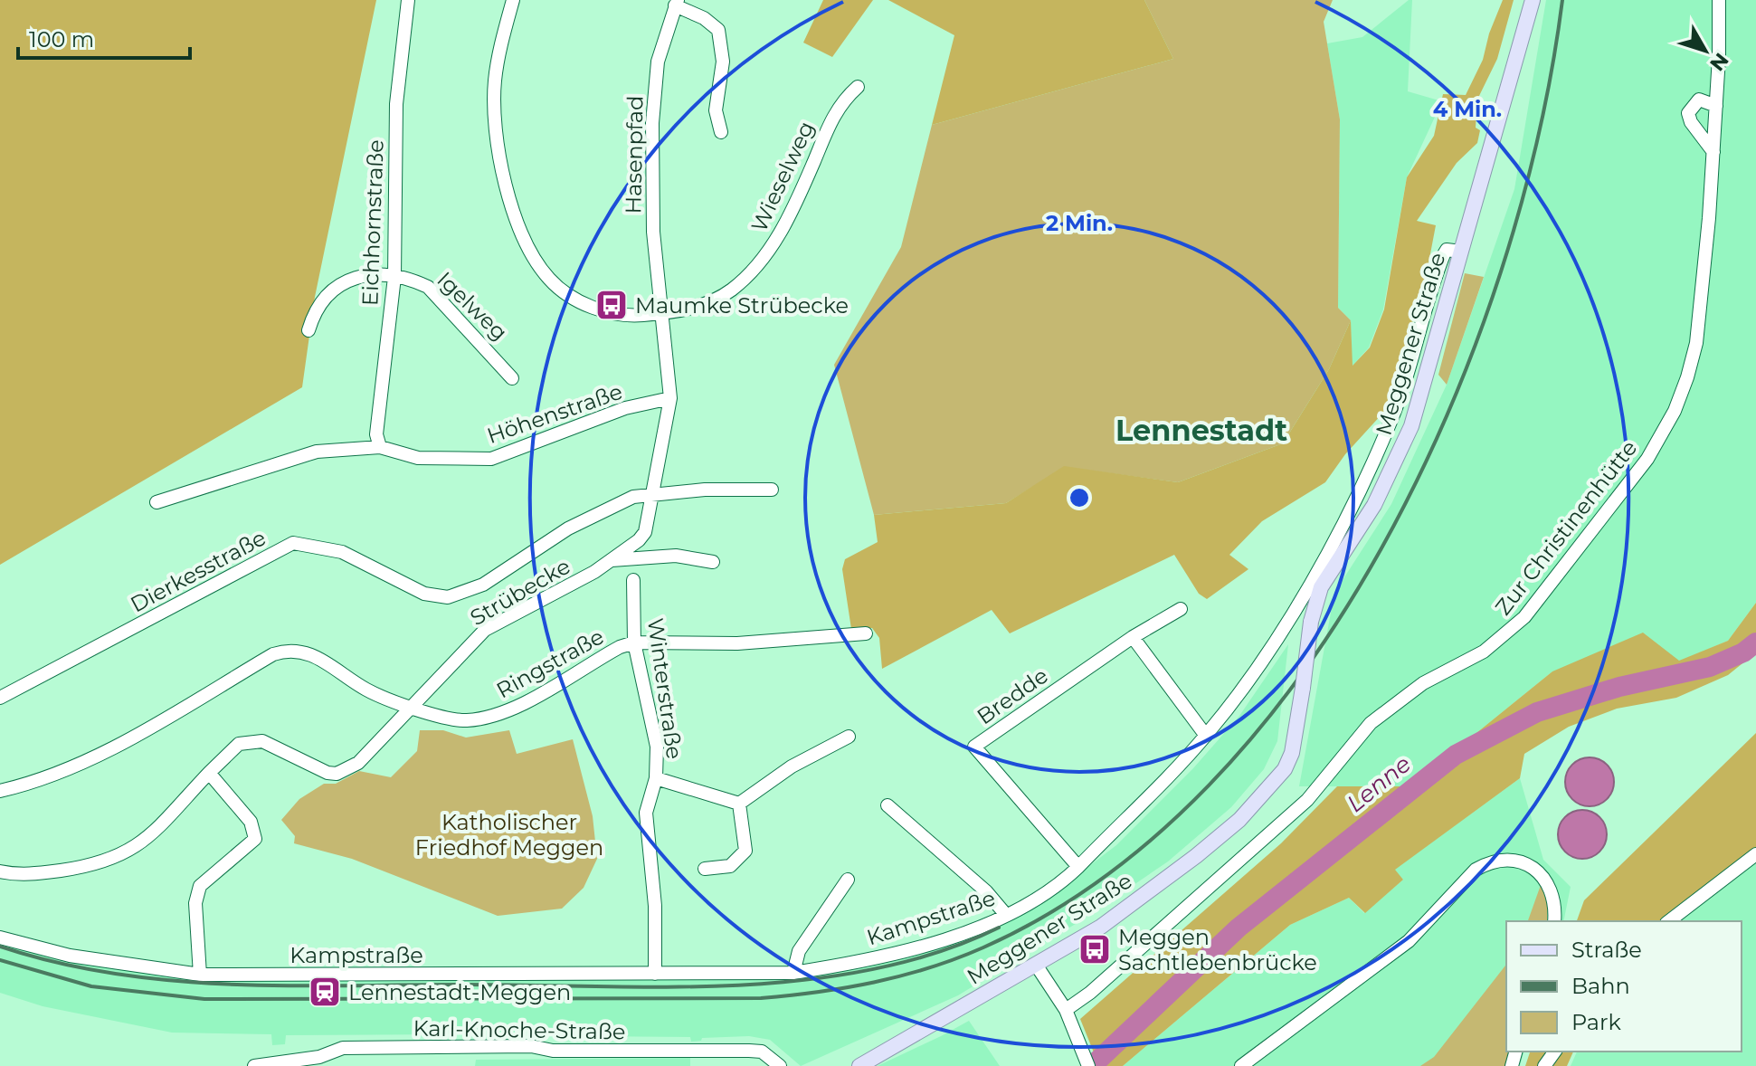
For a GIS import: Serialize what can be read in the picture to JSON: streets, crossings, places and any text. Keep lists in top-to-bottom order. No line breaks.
{"streets":{"main road":["Meggener Straße"],"street":["Hasenpfad","Wieselweg","Eichhornstraße","Igelweg","Höhenstraße","Zur Christinenhütte","Dierkesstraße","Strübecke","Ringstraße","Winterstraße","Bredde","Kampstraße","Karl-Knoche-Straße"]},"crossings":[["Hasenpfad","Wieselweg"],["Hasenpfad","Strübecke"],["Wieselweg","Strübecke"],["Eichhornstraße","Igelweg"],["Eichhornstraße","Höhenstraße"],["Meggener Straße","Kampstraße"],["Höhenstraße","Strübecke"],["Dierkesstraße","Strübecke"],["Strübecke","Ringstraße"],["Ringstraße","Winterstraße"],["Winterstraße","Kampstraße"],["Bredde","Kampstraße"]],"districts":["Lennestadt"],"water":["Lenne"],"parks":["Katholischer Friedhof Meggen"],"places":{"bus stop":["Maumke Strübecke","Meggen Sachtlebenbrücke"],"station":["Lennestadt-Meggen"]},"legend":["Straße","Bahn","Park"],"scale_bar":"100 m","north":"bottom right","rings":["4 Min.","2 Min."]}
